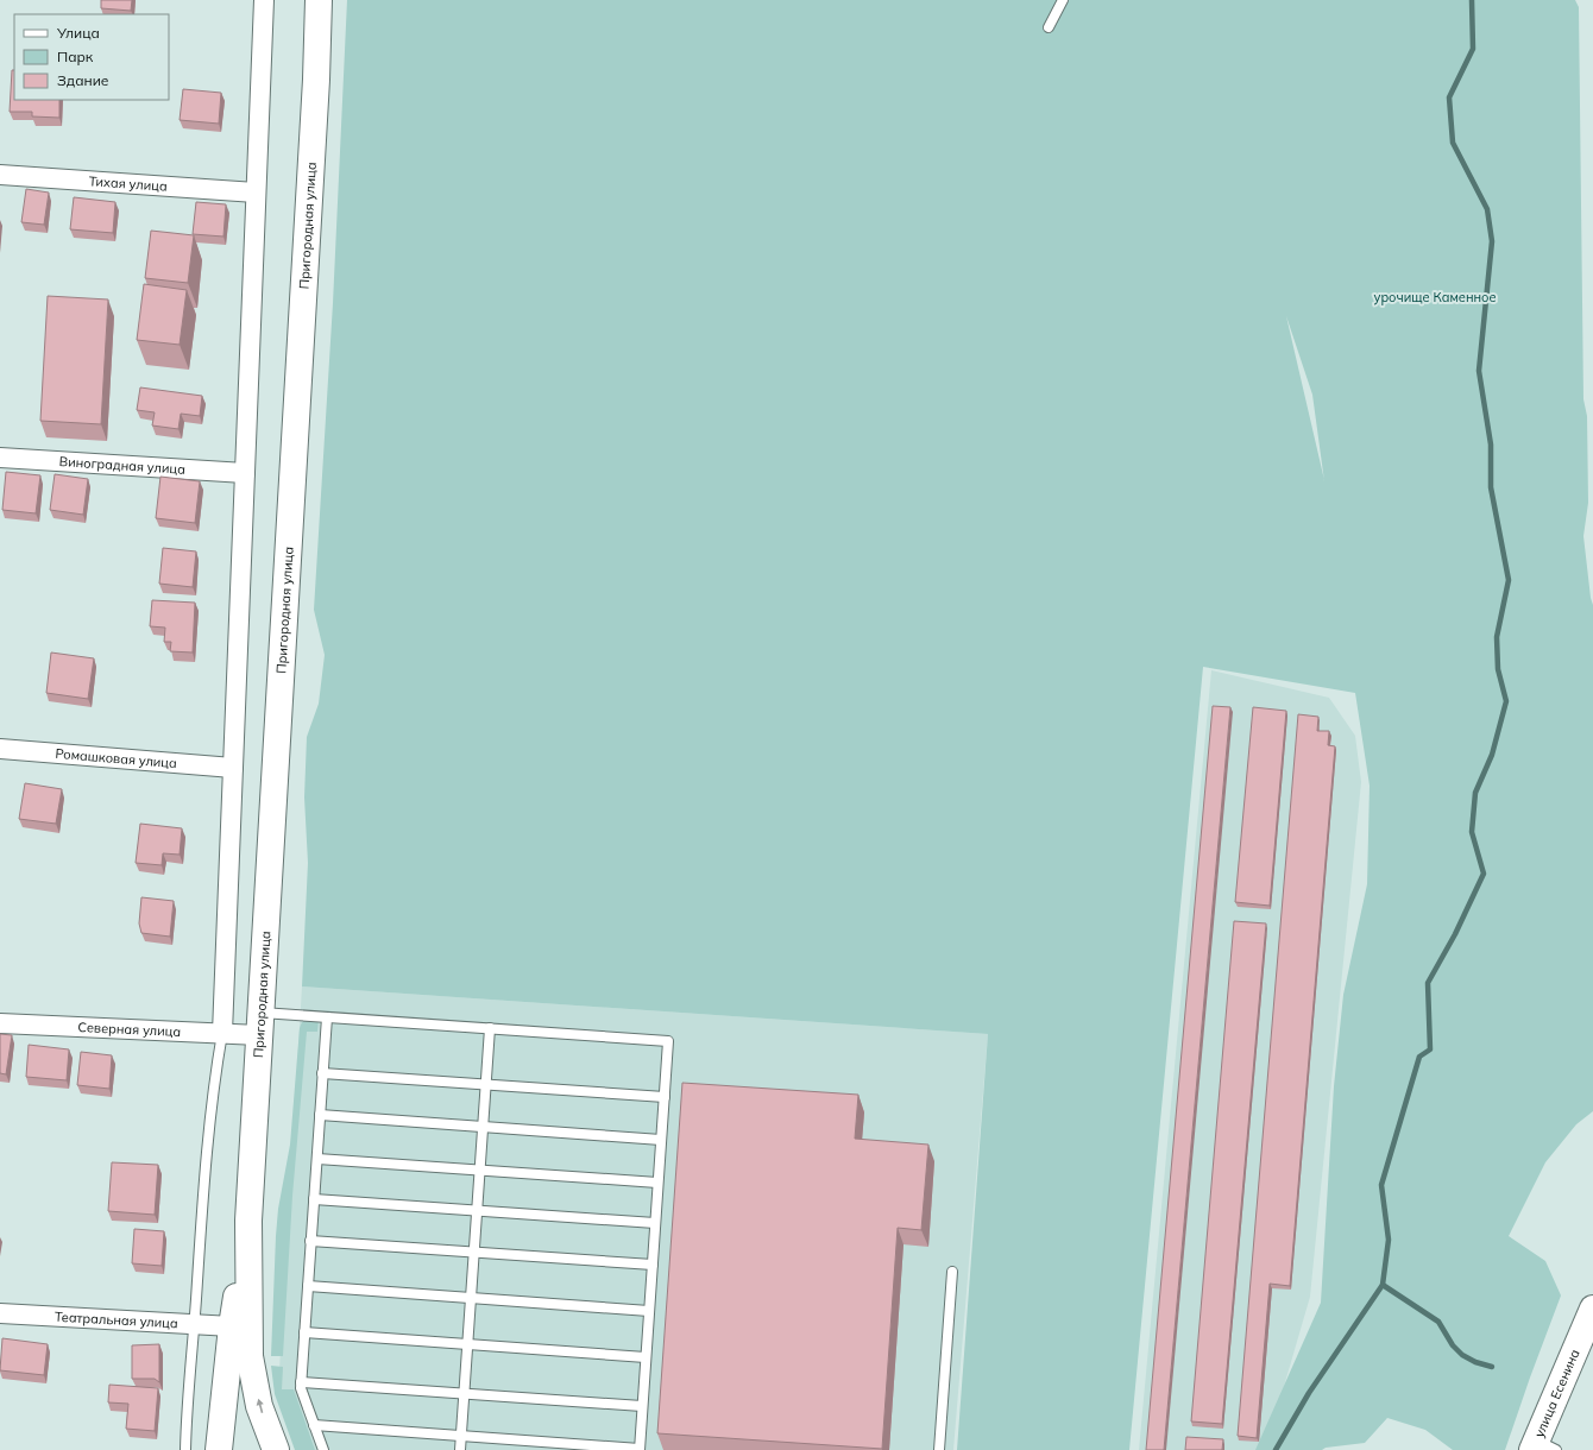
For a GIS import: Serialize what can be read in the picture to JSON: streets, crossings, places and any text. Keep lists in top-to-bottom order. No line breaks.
{"streets":{"main road":["Пригородная улица","улица Есенина"],"street":["Тихая улица","Виноградная улица","Ромашковая улица","Северная улица","Театральная улица"]},"crossings":[["Пригородная улица","Северная улица"],["Пригородная улица","Театральная улица"]],"parks":["урочище Каменное"],"legend":["Улица","Парк","Здание"]}
